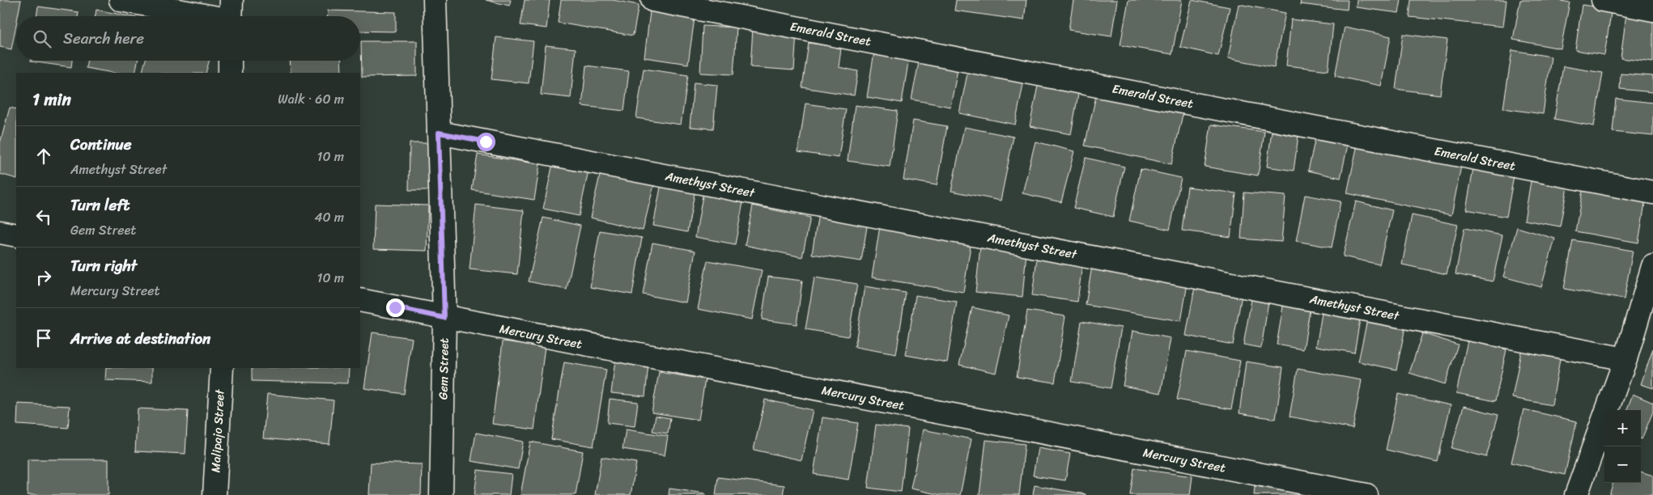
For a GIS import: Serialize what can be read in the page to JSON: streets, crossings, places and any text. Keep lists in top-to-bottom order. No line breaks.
{"streets":{"street":["Emerald Street","Amethyst Street","Mercury Street","Gem Street","Malipajo Street"]},"crossings":[["Amethyst Street","Gem Street"],["Mercury Street","Gem Street"]],"page":{"search":"Search here","heading":["1 min","Walk · 60 m"],"list":[["Continue","Amethyst Street","10 m"],["Turn left","Gem Street","40 m"],["Turn right","Mercury Street","10 m"],"Arrive at destination"],"map_buttons":["+","−"]}}
